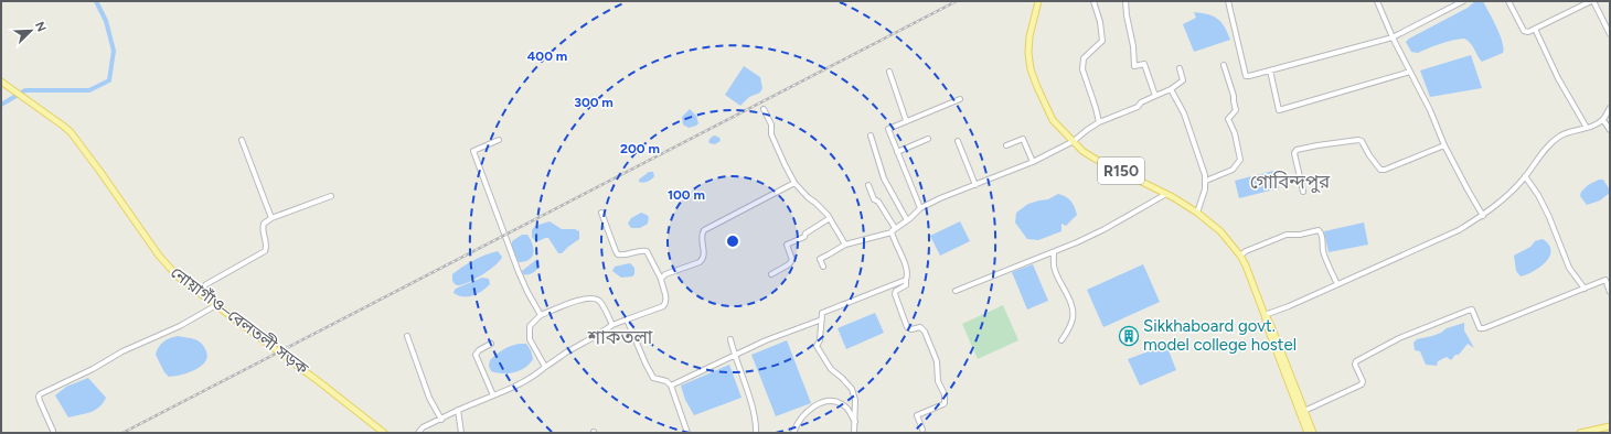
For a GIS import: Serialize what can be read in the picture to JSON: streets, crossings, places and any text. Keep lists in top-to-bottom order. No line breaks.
{"streets":{"main road":["R150","নোয়াগাঁও–বেলতলী সড়ক"]},"districts":["গোবিন্দপুর","শাকতলা"],"places":{"building":["Sikkhaboard govt. model college hostel"]},"north":"top right","rings":["400 m","300 m","200 m","100 m"]}
